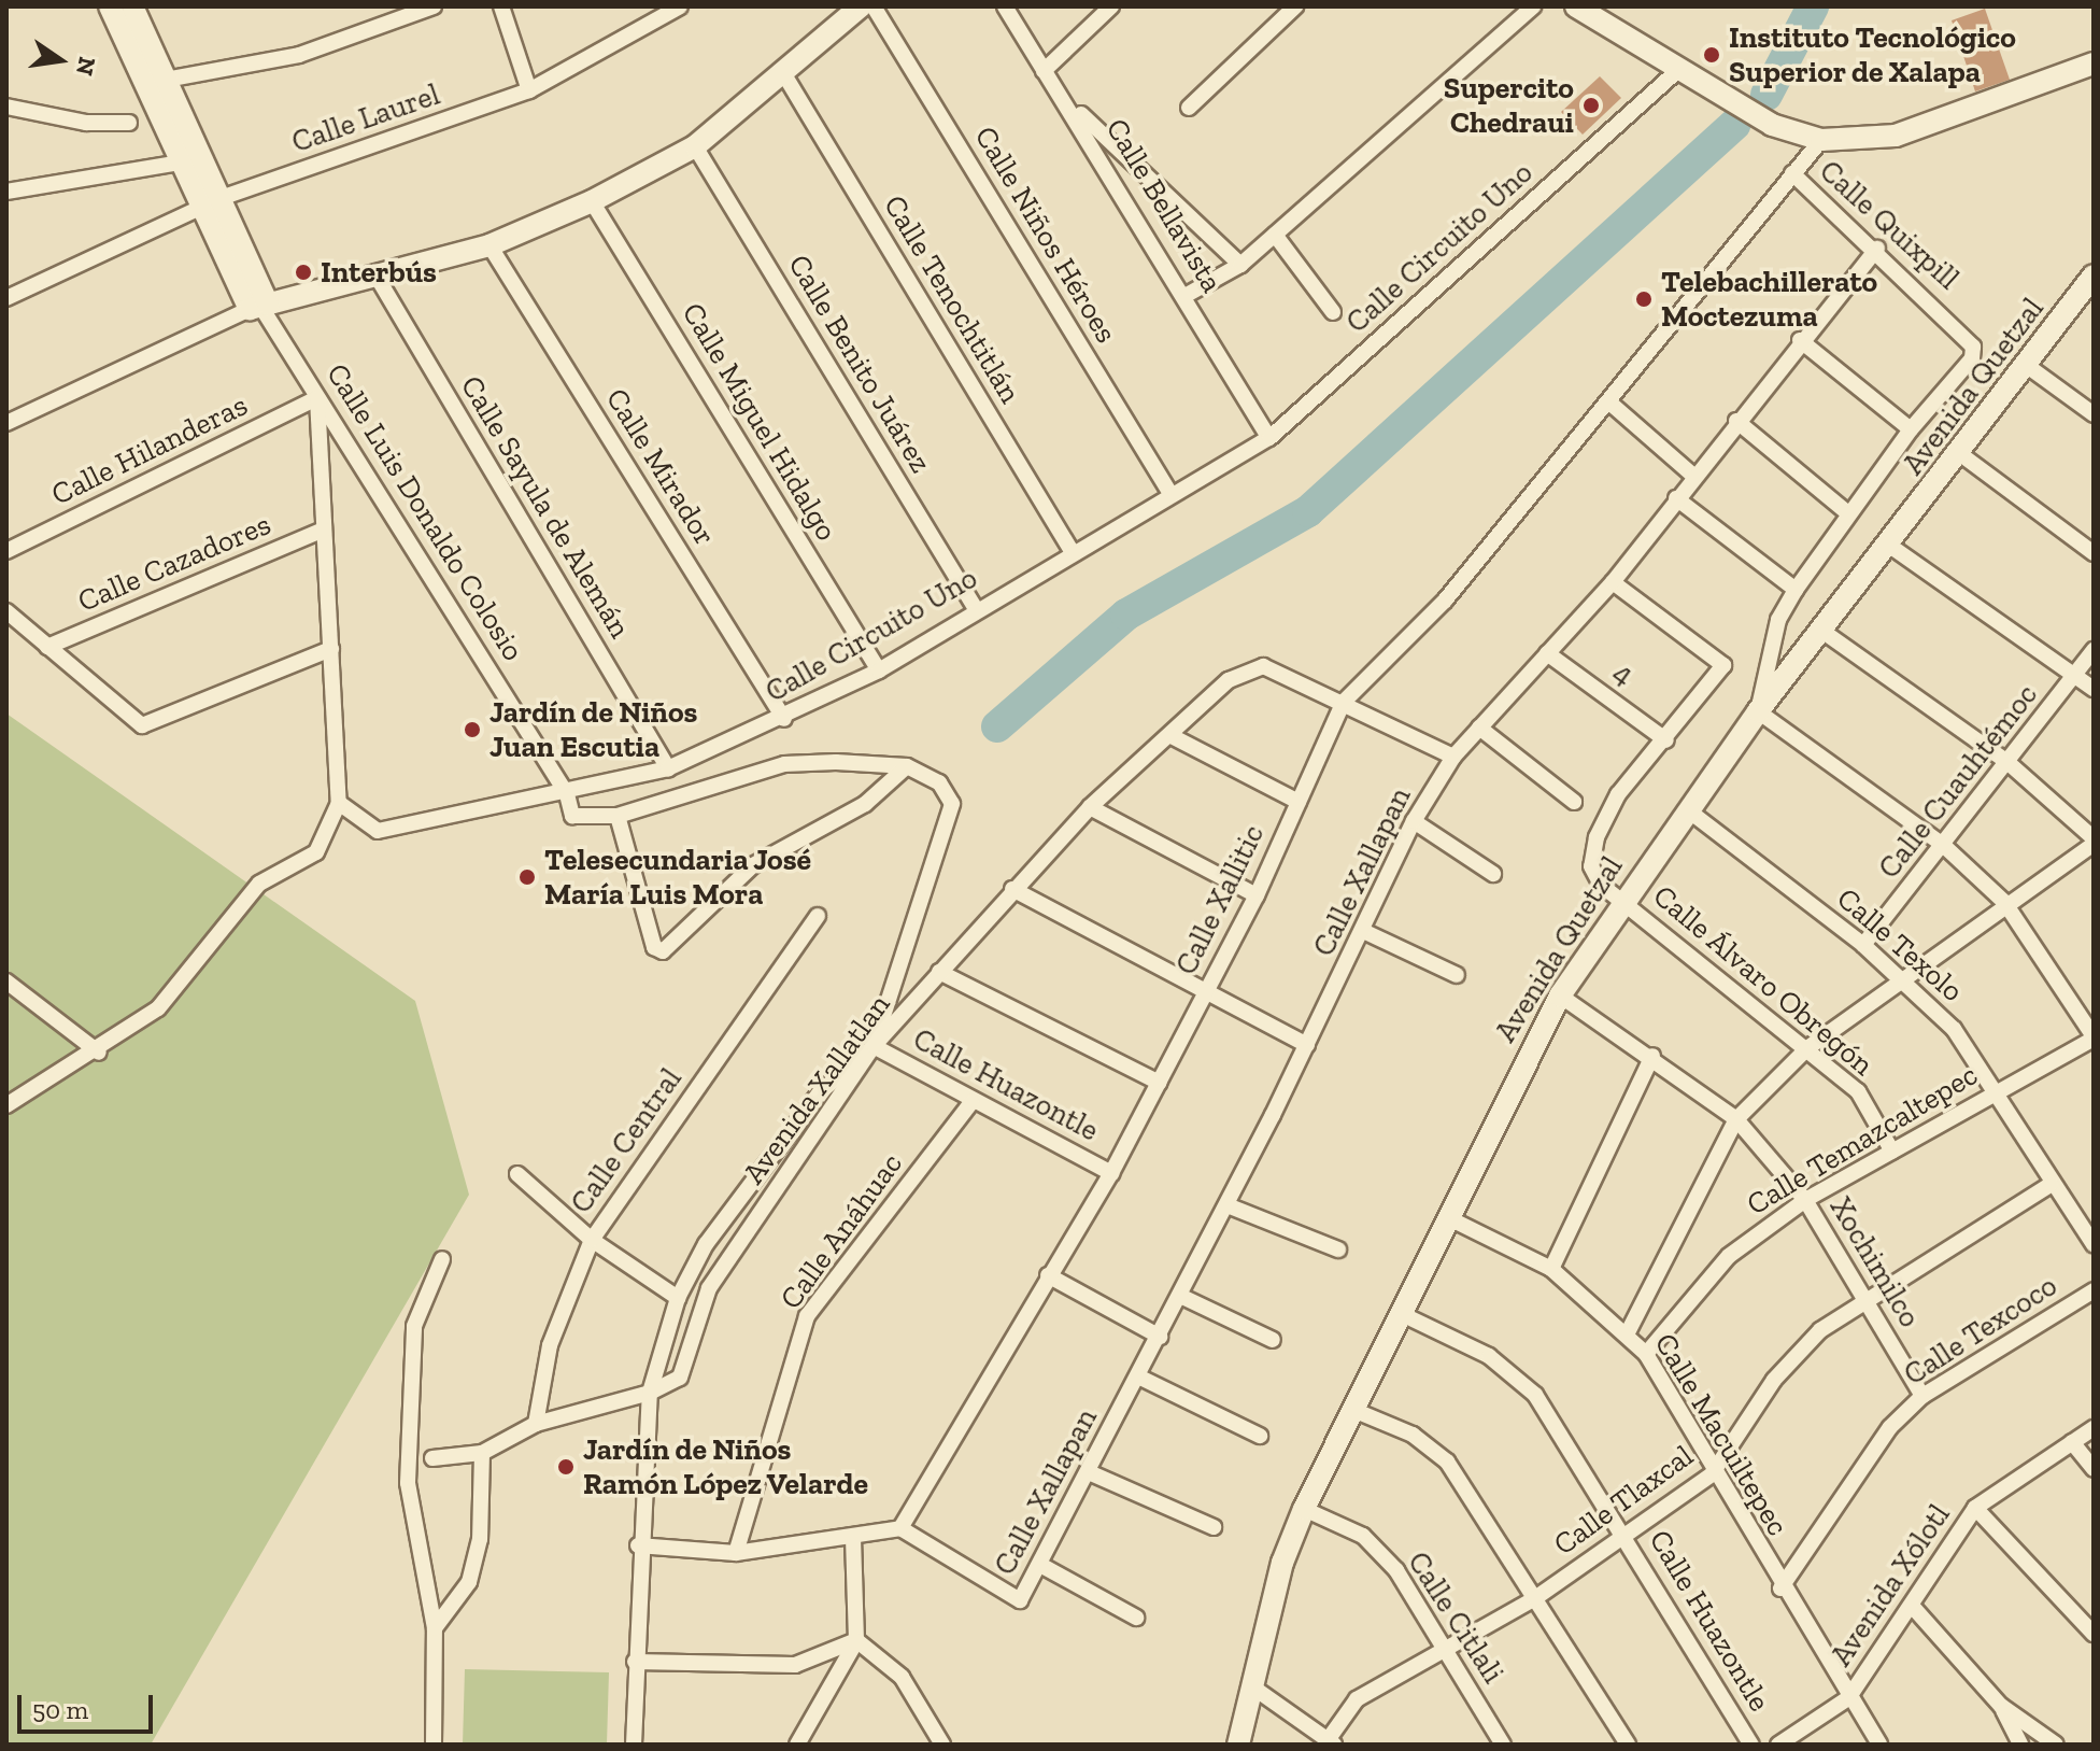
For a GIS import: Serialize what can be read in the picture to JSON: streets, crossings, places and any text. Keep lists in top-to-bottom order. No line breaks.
{"streets":{"street":["Calle Laurel","Calle Bellavista","Calle Quixpill","Calle Niños Héroes","Calle Circuito Uno","Calle Tenochtitlán","Calle Benito Juárez","Avenida Quetzal","Calle Miguel Hidalgo","Calle Hilanderas","Calle Mirador","Calle Sayula de Alemán","Calle Luis Donaldo Colosio","Calle Cazadores","4","Calle Cuauhtémoc","Calle Xallapan","Calle Xallitic","Calle Texolo","Calle Álvaro Obregón","Calle Huazontle","Avenida Xallatlan","Calle Temazcaltepec","Calle Central","Calle Anáhuac","Xochimilco","Calle Texcoco","Calle Macuiltepec","Calle Tlaxcal","Avenida Xólotl","Calle Citlali"]},"crossings":[["Calle Laurel","Calle Luis Donaldo Colosio"],["Calle Bellavista","Calle Circuito Uno"],["Calle Quixpill","Calle Xallapan"],["Calle Quixpill","Calle Xallitic"],["Calle Niños Héroes","Calle Circuito Uno"],["Calle Circuito Uno","Calle Tenochtitlán"],["Calle Circuito Uno","Calle Benito Juárez"],["Calle Circuito Uno","Calle Miguel Hidalgo"],["Calle Circuito Uno","Calle Mirador"],["Calle Circuito Uno","Calle Sayula de Alemán"],["Calle Circuito Uno","Calle Luis Donaldo Colosio"],["Avenida Quetzal","Calle Texolo"],["Avenida Quetzal","Calle Álvaro Obregón"],["Avenida Quetzal","Calle Huazontle"],["Avenida Quetzal","Xochimilco"],["Avenida Quetzal","Calle Macuiltepec"],["Avenida Quetzal","Calle Citlali"],["Calle Hilanderas","Calle Luis Donaldo Colosio"],["4","Calle Xallapan"],["4","Calle Álvaro Obregón"],["Calle Cuauhtémoc","Calle Texolo"],["Calle Xallapan","Calle Xallitic"],["Calle Xallapan","Avenida Xallatlan"],["Calle Xallitic","Calle Huazontle"],["Calle Xallitic","Avenida Xallatlan"],["Calle Texolo","Calle Temazcaltepec"],["Calle Texolo","Calle Tlaxcal"],["Calle Álvaro Obregón","Calle Temazcaltepec"],["Calle Huazontle","Avenida Xallatlan"],["Calle Huazontle","Calle Anáhuac"],["Calle Huazontle","Calle Tlaxcal"],["Calle Temazcaltepec","Xochimilco"],["Calle Temazcaltepec","Calle Macuiltepec"],["Xochimilco","Calle Texcoco"],["Xochimilco","Calle Tlaxcal"],["Calle Texcoco","Calle Macuiltepec"],["Calle Macuiltepec","Calle Tlaxcal"],["Calle Macuiltepec","Avenida Xólotl"],["Calle Tlaxcal","Calle Citlali"]],"places":["Instituto Tecnológico Superior de Xalapa","Supercito Chedraui","Interbús","Telebachillerato Moctezuma","Jardín de Niños Juan Escutia","Telesecundaria José María Luis Mora","Jardín de Niños Ramón López Velarde"],"scale_bar":"50 m","north":"right"}
